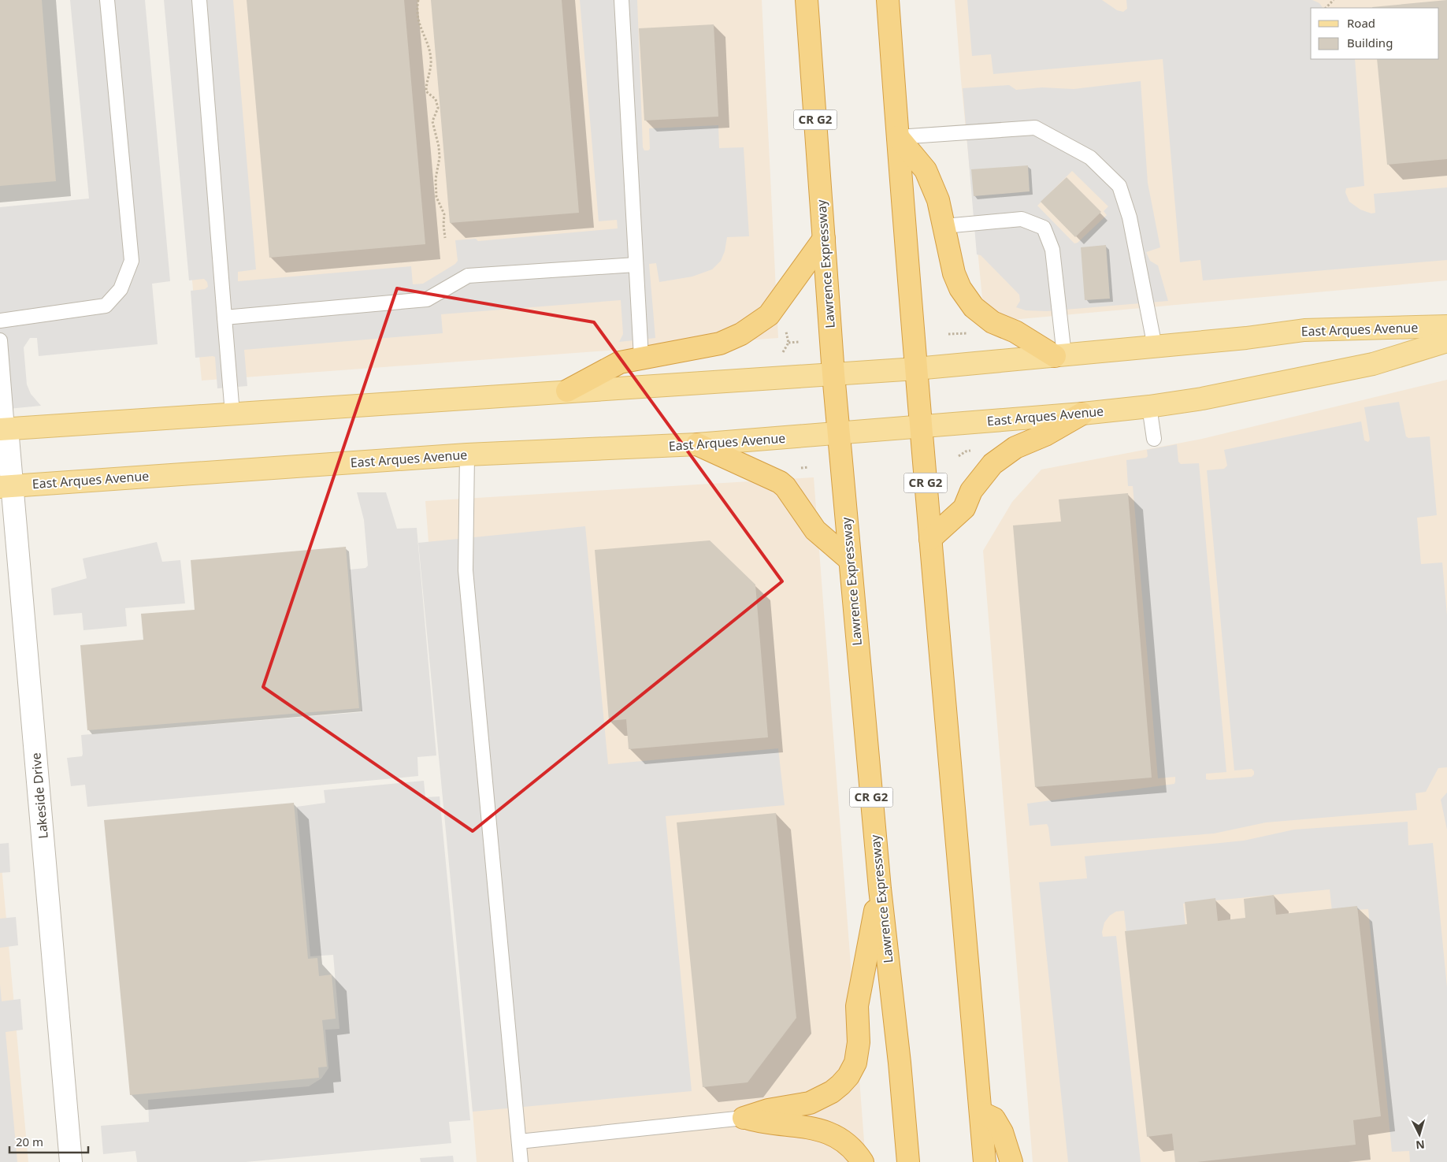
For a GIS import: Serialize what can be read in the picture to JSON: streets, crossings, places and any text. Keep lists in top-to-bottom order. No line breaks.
{"streets":{"highway":["CR G2","Lawrence Expressway"],"main road":["East Arques Avenue"],"street":["Lakeside Drive"]},"crossings":[["CR G2","East Arques Avenue"],["Lawrence Expressway","East Arques Avenue"],["East Arques Avenue","Lakeside Drive"]],"legend":["Road","Building"],"scale_bar":"20 m","north":"bottom"}
